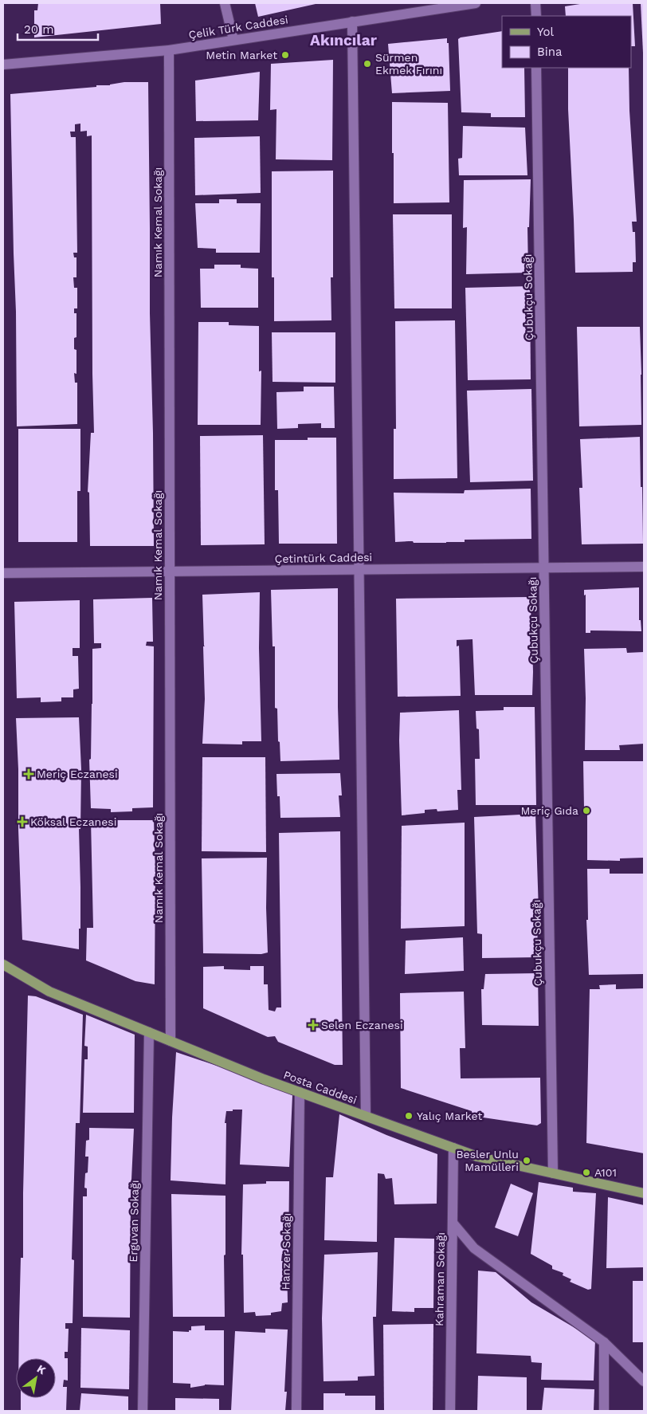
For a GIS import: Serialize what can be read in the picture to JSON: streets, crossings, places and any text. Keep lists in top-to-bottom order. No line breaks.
{"streets":{"main road":["Posta Caddesi"],"street":["Çelik Türk Caddesi","Namık Kemal Sokağı","Çubukçu Sokağı","Çetintürk Caddesi","Erguvan Sokağı","Hanzer Sokağı","Kahraman Sokağı"]},"crossings":[["Çelik Türk Caddesi","Namık Kemal Sokağı"],["Namık Kemal Sokağı","Çetintürk Caddesi"],["Namık Kemal Sokağı","Posta Caddesi"],["Çubukçu Sokağı","Çetintürk Caddesi"],["Çubukçu Sokağı","Posta Caddesi"],["Posta Caddesi","Erguvan Sokağı"],["Posta Caddesi","Hanzer Sokağı"],["Posta Caddesi","Kahraman Sokağı"]],"districts":["Akıncılar"],"places":{"other":["Metin Market","Sürmen Ekmek Fırını","Meriç Gıda","Yalıç Market","Besler Unlu Mamülleri","A101"],"health":["Meriç Eczanesi","Köksal Eczanesi","Selen Eczanesi"]},"legend":["Yol","Bina"],"scale_bar":"20 m","north":"top right"}
